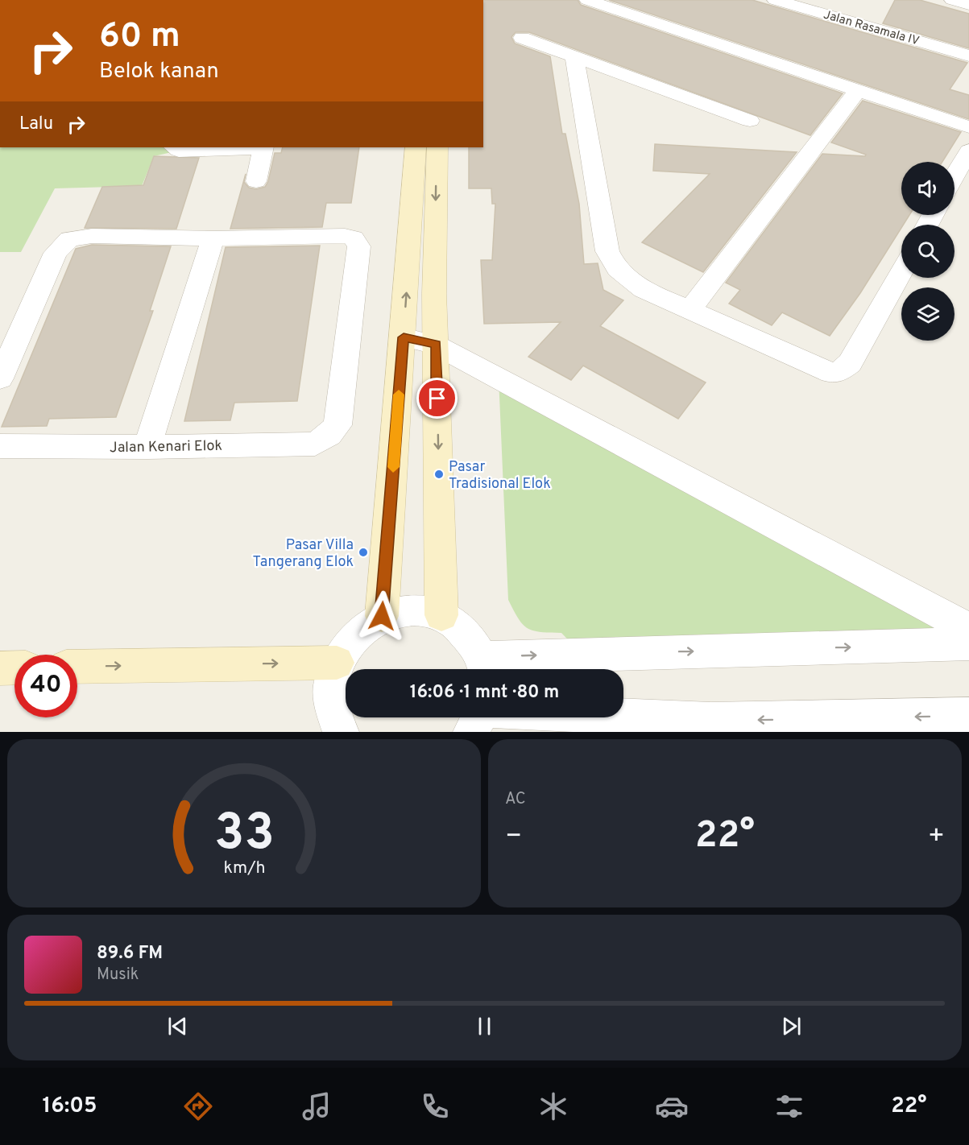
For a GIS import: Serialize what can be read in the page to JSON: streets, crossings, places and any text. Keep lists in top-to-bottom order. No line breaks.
{"streets":{"street":["Jalan Rasamala IV","Jalan Kenari Elok"]},"places":["Pasar Tradisional Elok","Pasar Villa Tangerang Elok"],"page":{"turn":["60 m","Belok kanan"],"then":"Lalu","limit":"40","trip":"16:06 · 1 mnt · 80 m","tile":"AC","heat":["−","22°","+"],"song":["89.6 FM","Musik"],"tabs":["16:05","22°"],"gauge":["33","km/h"]}}
